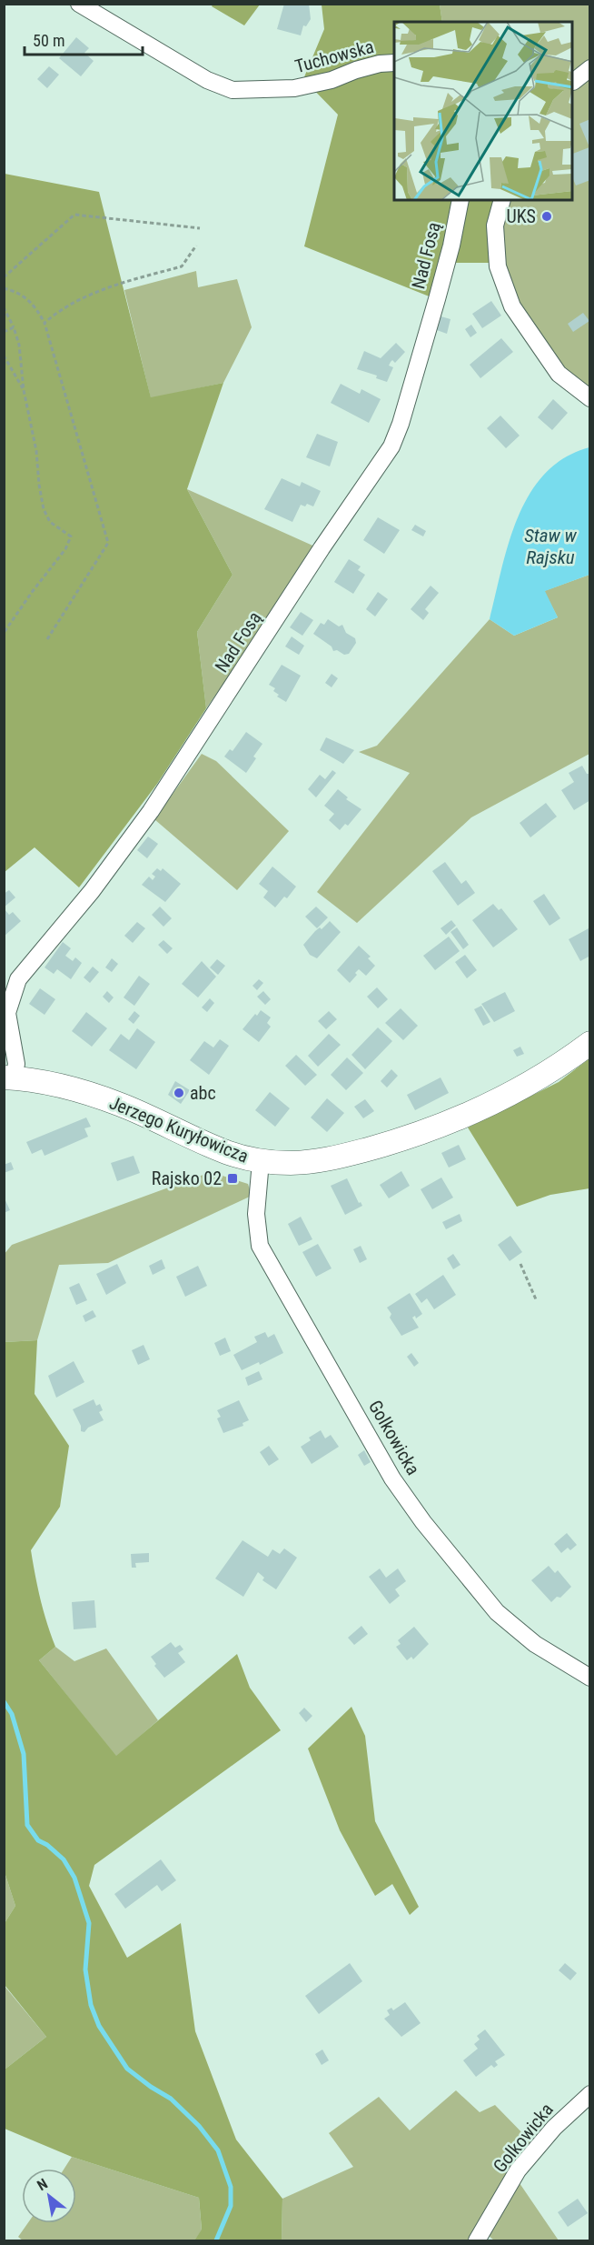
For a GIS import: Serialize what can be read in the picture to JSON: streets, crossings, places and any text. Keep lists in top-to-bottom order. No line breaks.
{"streets":{"street":["Tuchowska","Nad Fosą","Jerzego Kuryłowicza","Golkowicka"]},"crossings":[["Nad Fosą","Jerzego Kuryłowicza"],["Jerzego Kuryłowicza","Golkowicka"]],"water":["Staw w Rajsku"],"places":{"other":["UKS","abc"],"transit":["Rajsko 02"]},"scale_bar":"50 m","north":"top left"}
